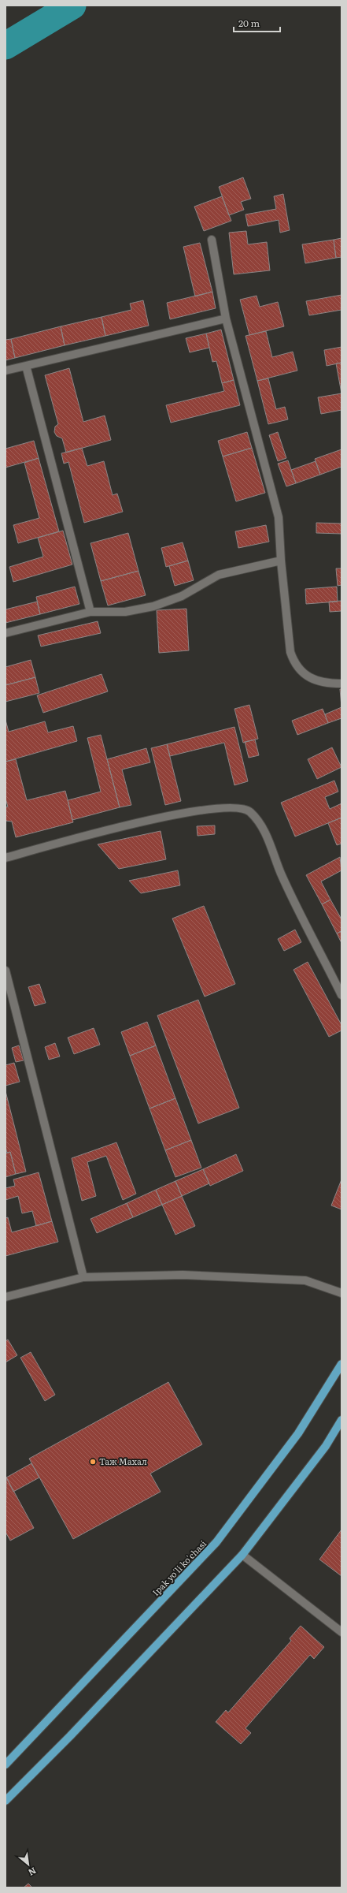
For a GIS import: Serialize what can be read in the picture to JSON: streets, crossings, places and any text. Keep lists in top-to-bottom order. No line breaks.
{"streets":{"main road":["Ipak yo'li ko'chasi"]},"places":["Таж Махал"],"scale_bar":"20 m","north":"bottom right"}
